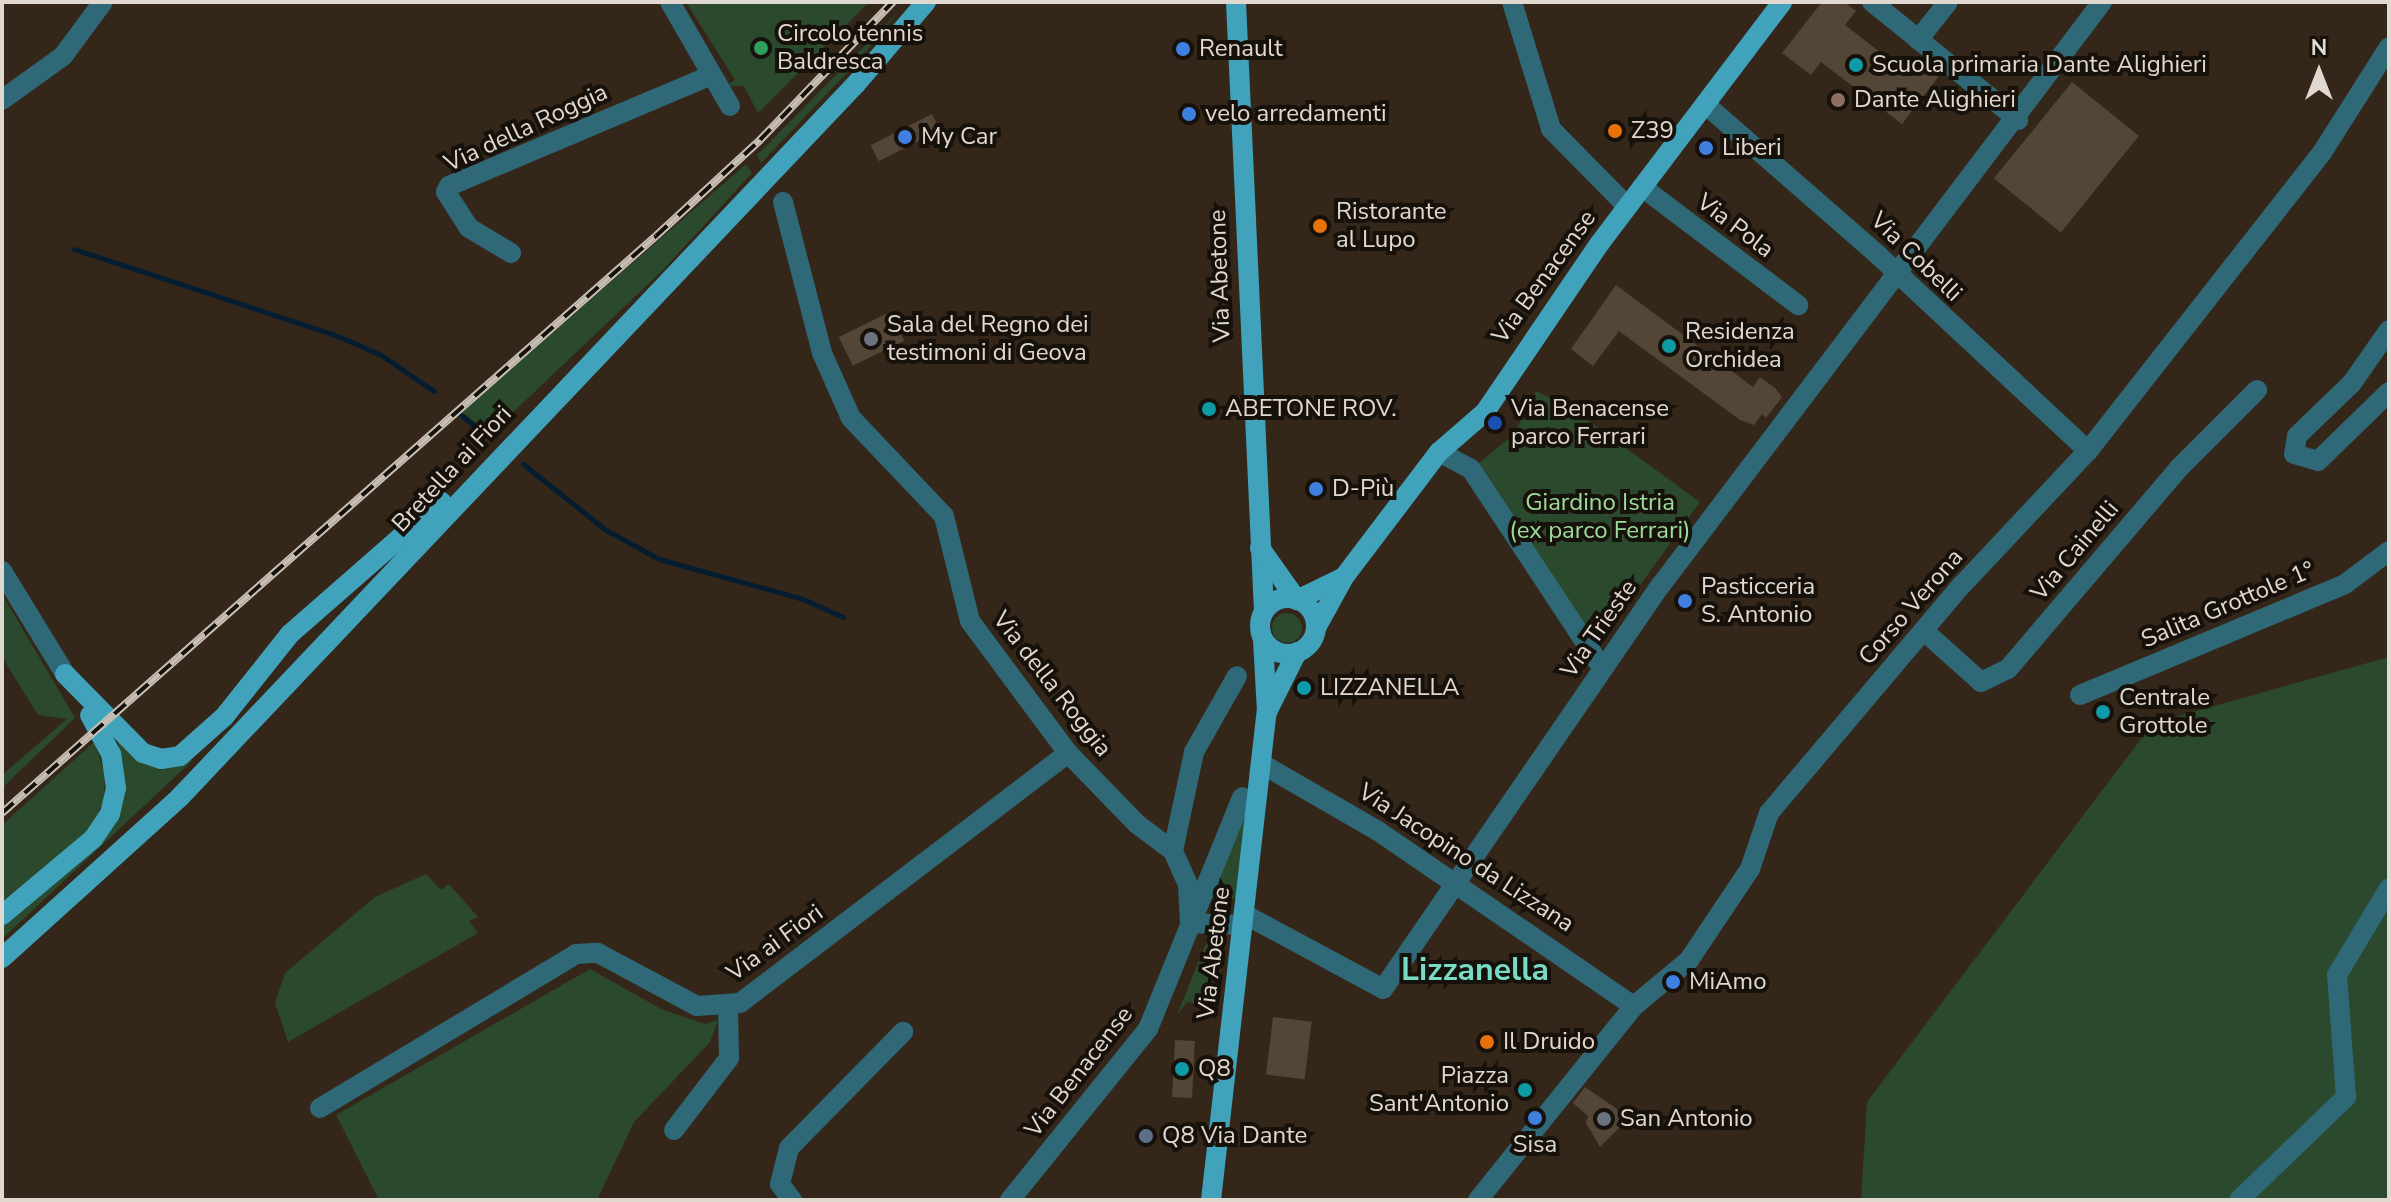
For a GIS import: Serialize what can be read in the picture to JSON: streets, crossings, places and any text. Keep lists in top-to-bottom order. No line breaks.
{"streets":{"main road":["Via Abetone","Via Benacense","Bretella ai Fiori"],"street":["Via della Roggia","Via Pola","Via Cobelli","Via Cainelli","Salita Grottole 1°","Corso Verona","Via Trieste","Via Jacopino da Lizzana","Via ai Fiori"]},"crossings":[["Via della Roggia","Via ai Fiori"],["Via Pola","Via Benacense"],["Via Cobelli","Via Benacense"],["Via Cobelli","Corso Verona"],["Via Cobelli","Via Trieste"],["Via Abetone","Via Benacense"],["Via Abetone","Via Trieste"],["Via Abetone","Via Jacopino da Lizzana"],["Via Cainelli","Corso Verona"],["Corso Verona","Via Jacopino da Lizzana"],["Via Trieste","Via Jacopino da Lizzana"]],"districts":["Lizzanella"],"parks":["Giardino Istria (ex parco Ferrari)"],"places":["Circolo tennis Baldresca","Renault","Scuola primaria Dante Alighieri","Dante Alighieri","velo arredamenti","Z39","My Car","Liberi","Ristorante al Lupo","Sala del Regno dei testimoni di Geova","Residenza Orchidea","ABETONE ROV.","Via Benacense parco Ferrari","D-Più","Pasticceria S. Antonio","LIZZANELLA","Centrale Grottole","MiAmo","Il Druido","Q8","Piazza Sant'Antonio","Sisa","San Antonio","Q8 Via Dante"],"north":"top"}
